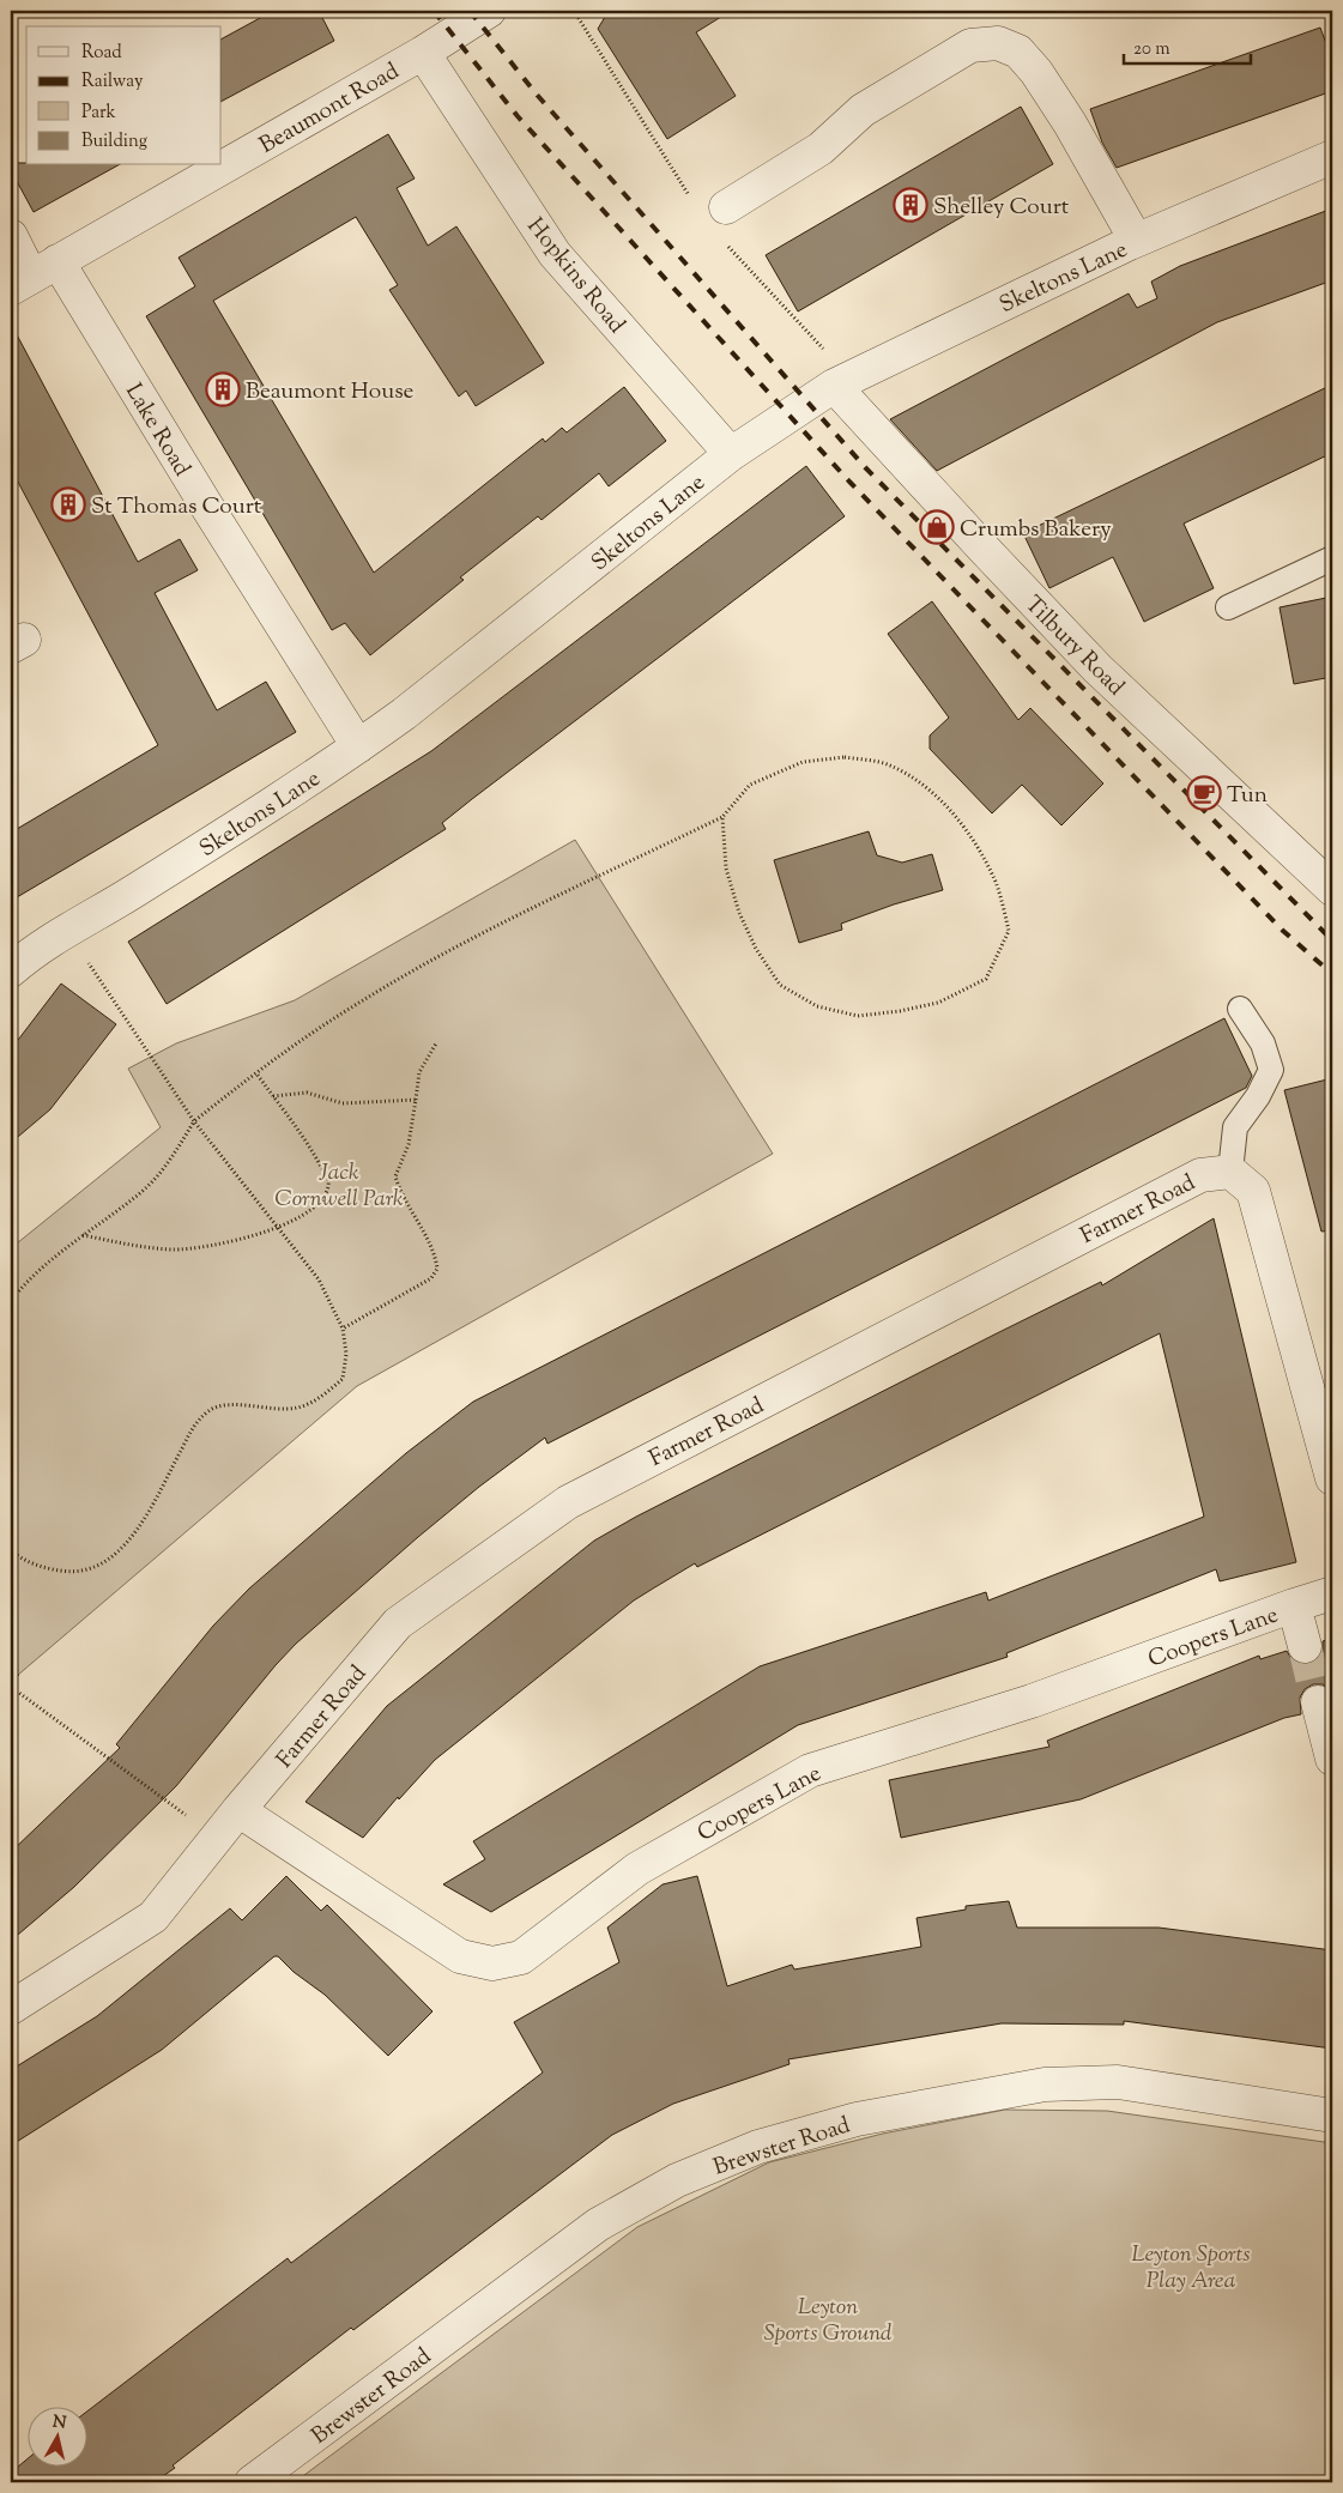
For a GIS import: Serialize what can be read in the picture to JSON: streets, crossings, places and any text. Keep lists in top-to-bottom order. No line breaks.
{"streets":{"street":["Beaumont Road","Hopkins Road","Skeltons Lane","Lake Road","Tilbury Road","Farmer Road","Coopers Lane","Brewster Road"]},"crossings":[["Beaumont Road","Hopkins Road"],["Beaumont Road","Lake Road"],["Hopkins Road","Skeltons Lane"],["Skeltons Lane","Lake Road"],["Skeltons Lane","Tilbury Road"],["Farmer Road","Coopers Lane"]],"parks":["Jack Cornwell Park","Leyton Sports Play Area","Leyton Sports Ground"],"places":{"building":["Shelley Court","Beaumont House","St Thomas Court"],"shop":["Crumbs Bakery"],"cafe":["Tun"]},"legend":["Road","Railway","Park","Building"],"scale_bar":"20 m","north":"top"}
